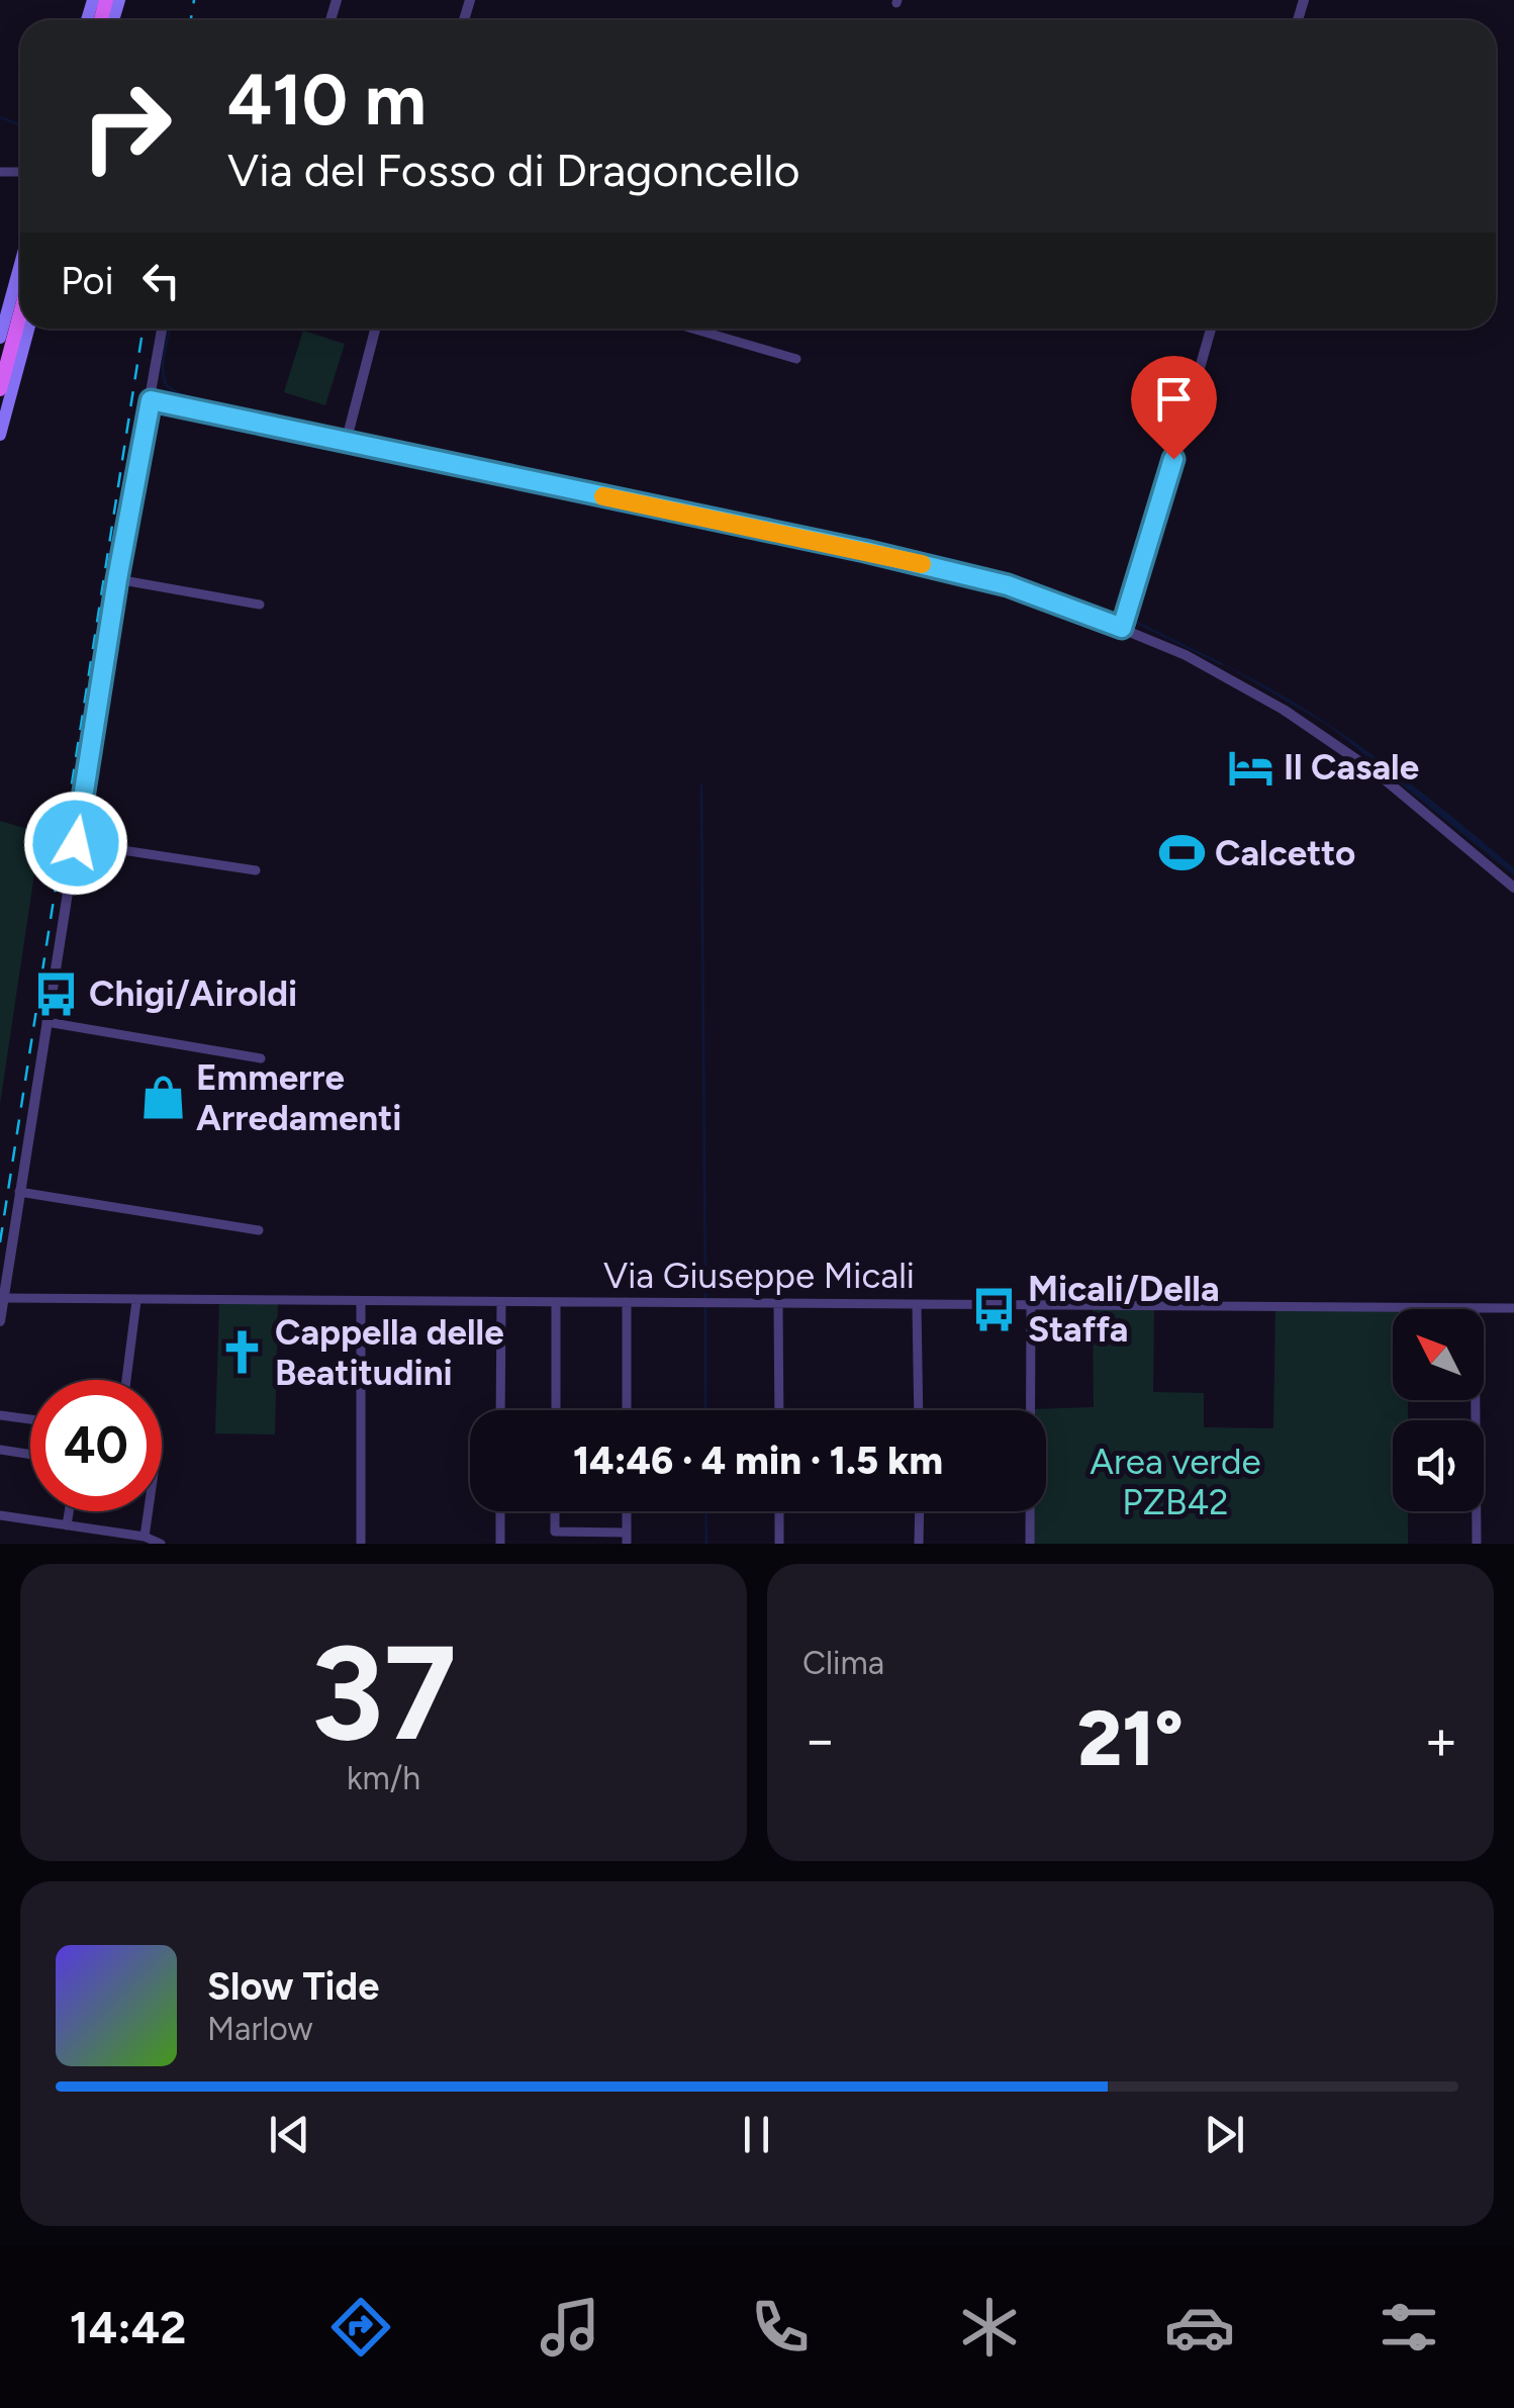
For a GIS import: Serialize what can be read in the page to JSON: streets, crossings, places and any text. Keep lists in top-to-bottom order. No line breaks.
{"streets":{"street":["Via Giuseppe Micali"]},"parks":["Area verde PZB42"],"places":{"hotel":["Il Casale"],"sports":["Calcetto"],"bus stop":["Chigi/Airoldi","Micali/Della Staffa"],"shop":["Emmerre Arredamenti"],"church":["Cappella delle Beatitudini"]},"north":"top left","page":{"turn":["410 m","Via del Fosso di Dragoncello"],"then":"Poi","limit":"40","trip":"14:46 · 4 min · 1.5 km","tile":[["37","km/h"],"Clima"],"heat":["−","21°","+"],"song":["Slow Tide","Marlow"],"tabs":"14:42"}}
